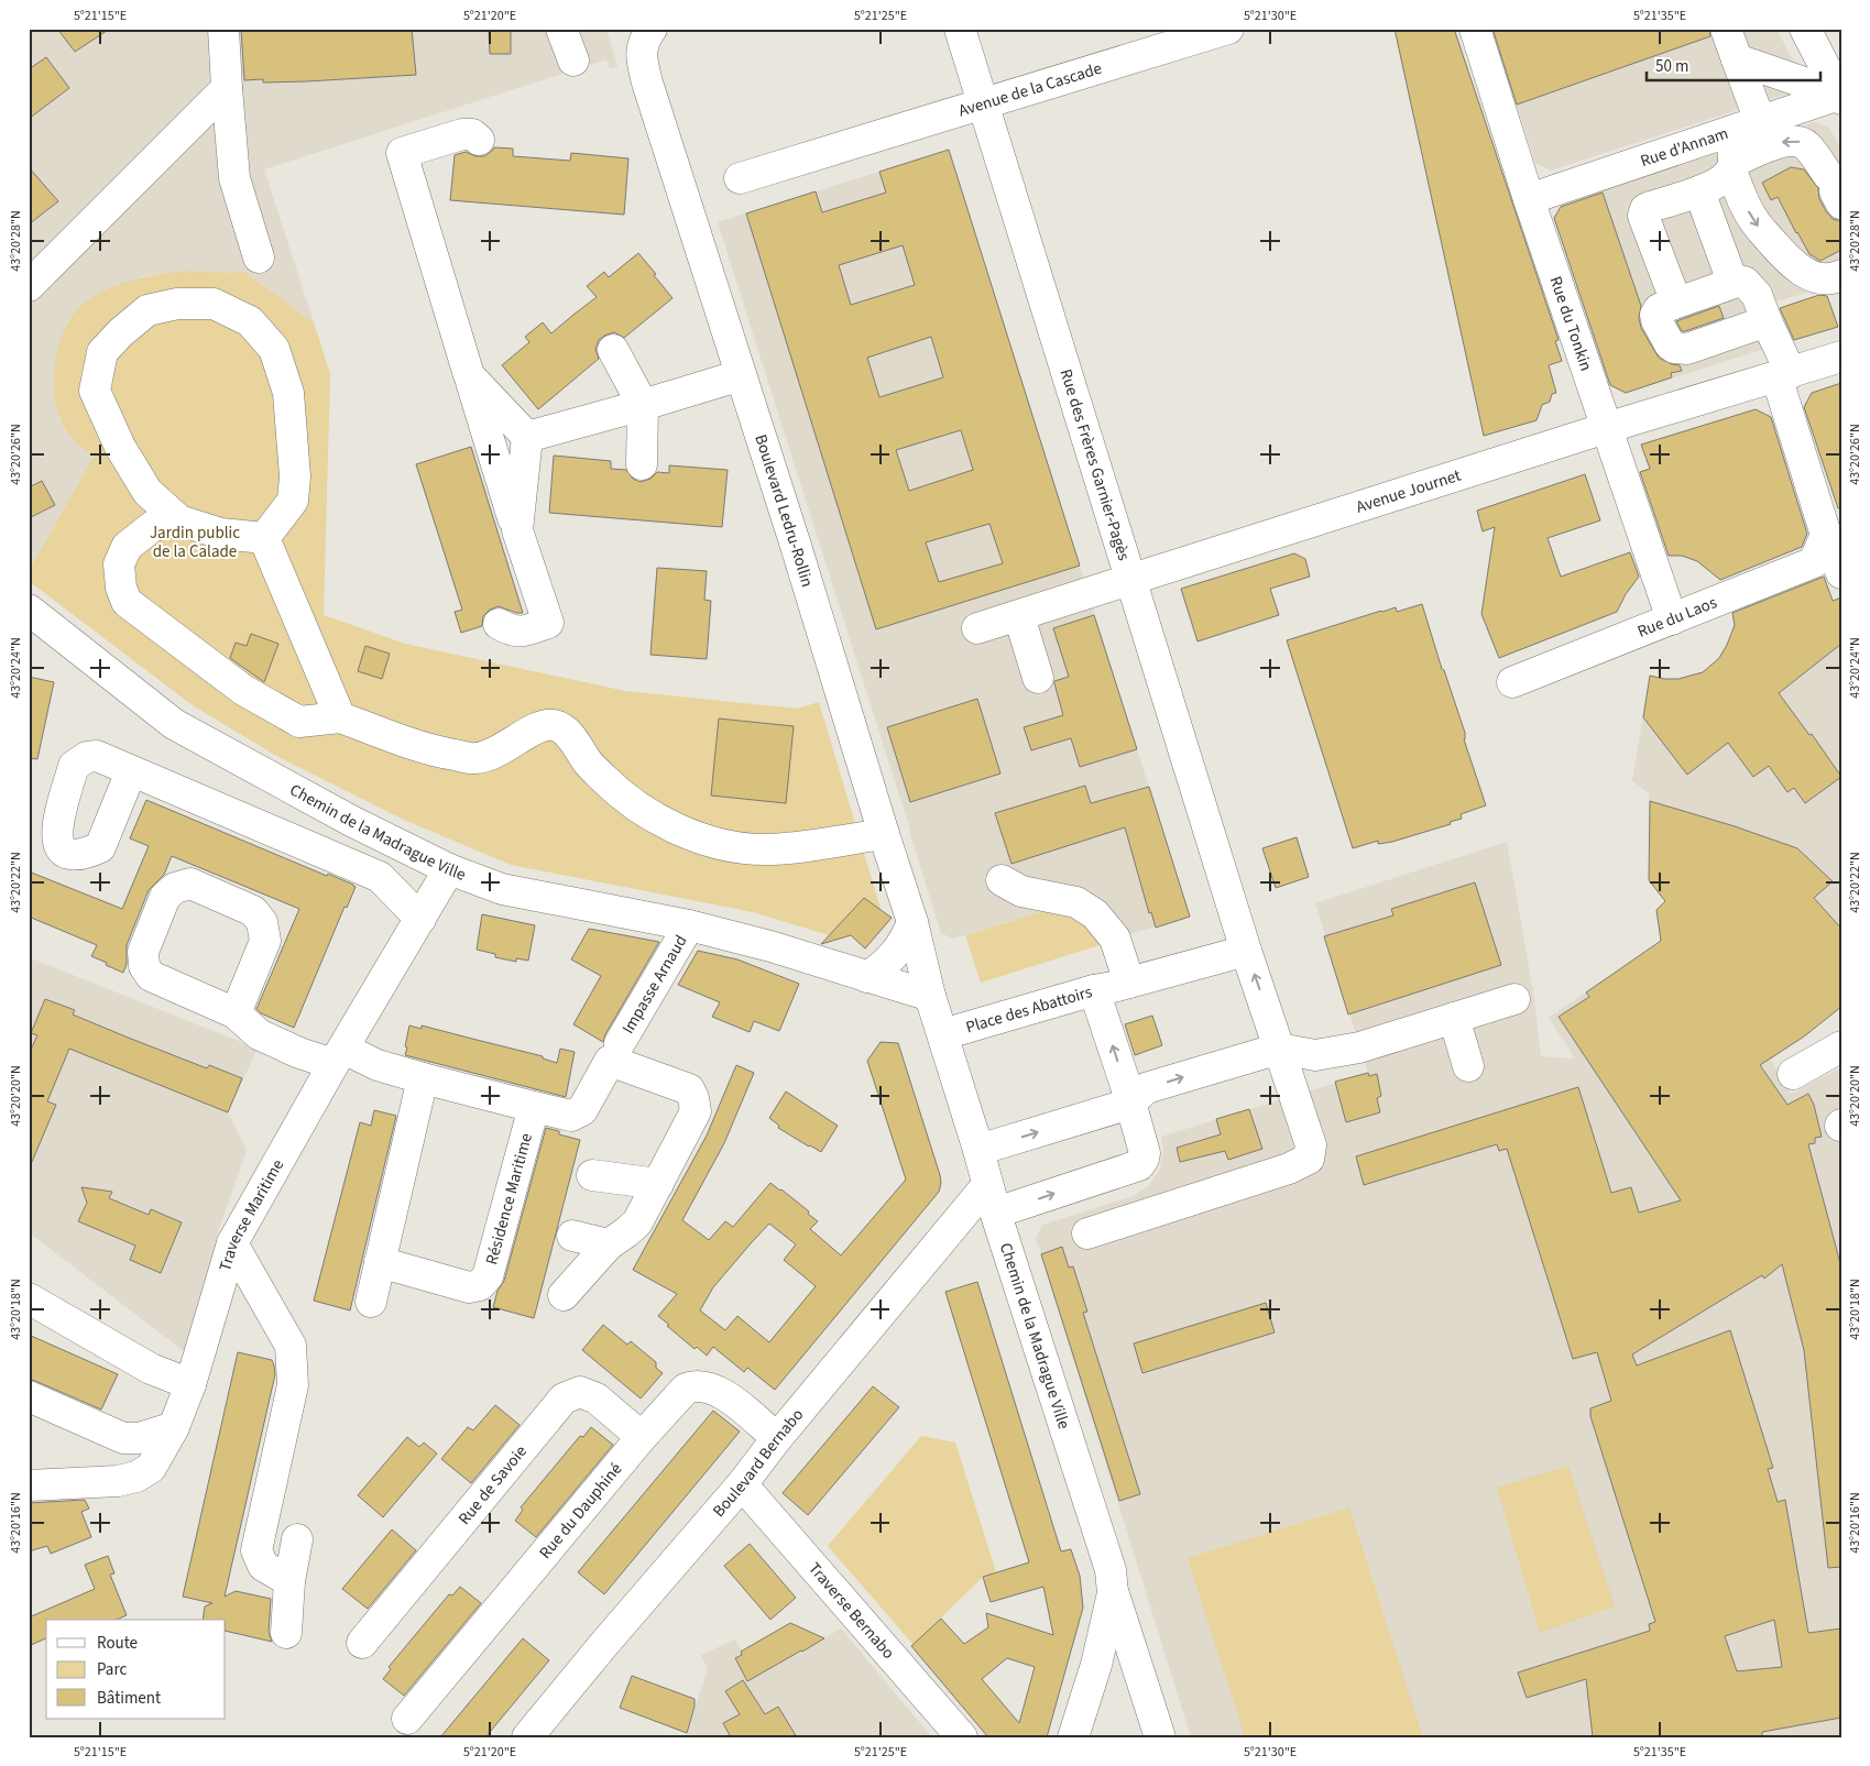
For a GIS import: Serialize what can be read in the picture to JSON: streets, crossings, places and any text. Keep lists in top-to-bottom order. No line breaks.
{"streets":{"street":["Avenue de la Cascade","Rue d'Annam","Rue du Tonkin","Rue des Frères Garnier-Pagès","Avenue Journet","Boulevard Ledru-Rollin","Rue du Laos","Chemin de la Madrague Ville","Impasse Arnaud","Place des Abattoirs","Résidence Maritime","Traverse Maritime","Boulevard Bernabo","Rue de Savoie","Rue du Dauphiné","Traverse Bernabo"]},"crossings":[["Avenue de la Cascade","Rue des Frères Garnier-Pagès"],["Rue d'Annam","Rue du Tonkin"],["Rue du Tonkin","Avenue Journet"],["Rue du Tonkin","Rue du Laos"],["Rue des Frères Garnier-Pagès","Avenue Journet"],["Boulevard Ledru-Rollin","Chemin de la Madrague Ville"],["Chemin de la Madrague Ville","Impasse Arnaud"],["Chemin de la Madrague Ville","Place des Abattoirs"],["Chemin de la Madrague Ville","Traverse Maritime"],["Chemin de la Madrague Ville","Boulevard Bernabo"],["Place des Abattoirs","Boulevard Bernabo"],["Boulevard Bernabo","Rue du Dauphiné"],["Boulevard Bernabo","Traverse Bernabo"],["Rue de Savoie","Rue du Dauphiné"]],"parks":["Jardin public de la Calade"],"legend":["Route","Parc","Bâtiment"],"scale_bar":"50 m","coordinates":["5°21'15\"E","5°21'20\"E","5°21'25\"E","5°21'30\"E","5°21'35\"E","43°20'28\"N","43°20'26\"N","43°20'24\"N","43°20'22\"N","43°20'20\"N","43°20'18\"N","43°20'16\"N"]}
